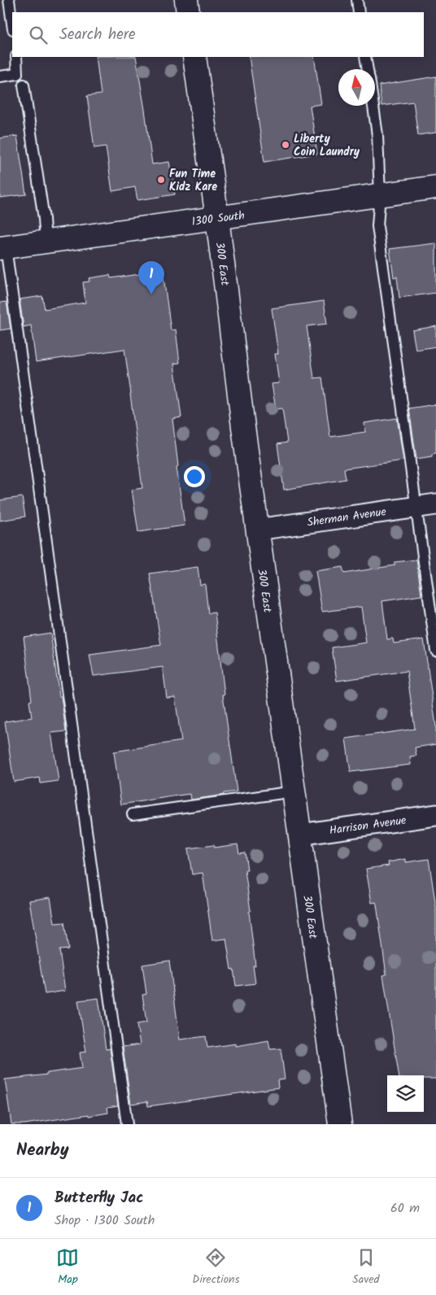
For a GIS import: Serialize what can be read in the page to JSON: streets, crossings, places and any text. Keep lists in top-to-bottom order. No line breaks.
{"streets":{"street":["1300 South","300 East","Sherman Avenue","Harrison Avenue"]},"crossings":[["1300 South","300 East"],["300 East","Sherman Avenue"],["300 East","Harrison Avenue"]],"places":["Liberty Coin Laundry","Fun Time Kidz Kare"],"north":"top","page":{"search":"Search here","pins":"1","heading":"Nearby","list":[{"mark":"1","name":"Butterfly Jac","note":"Shop · 1300 South","value":"60 m"}],"nav":["Map","Directions","Saved"]}}
